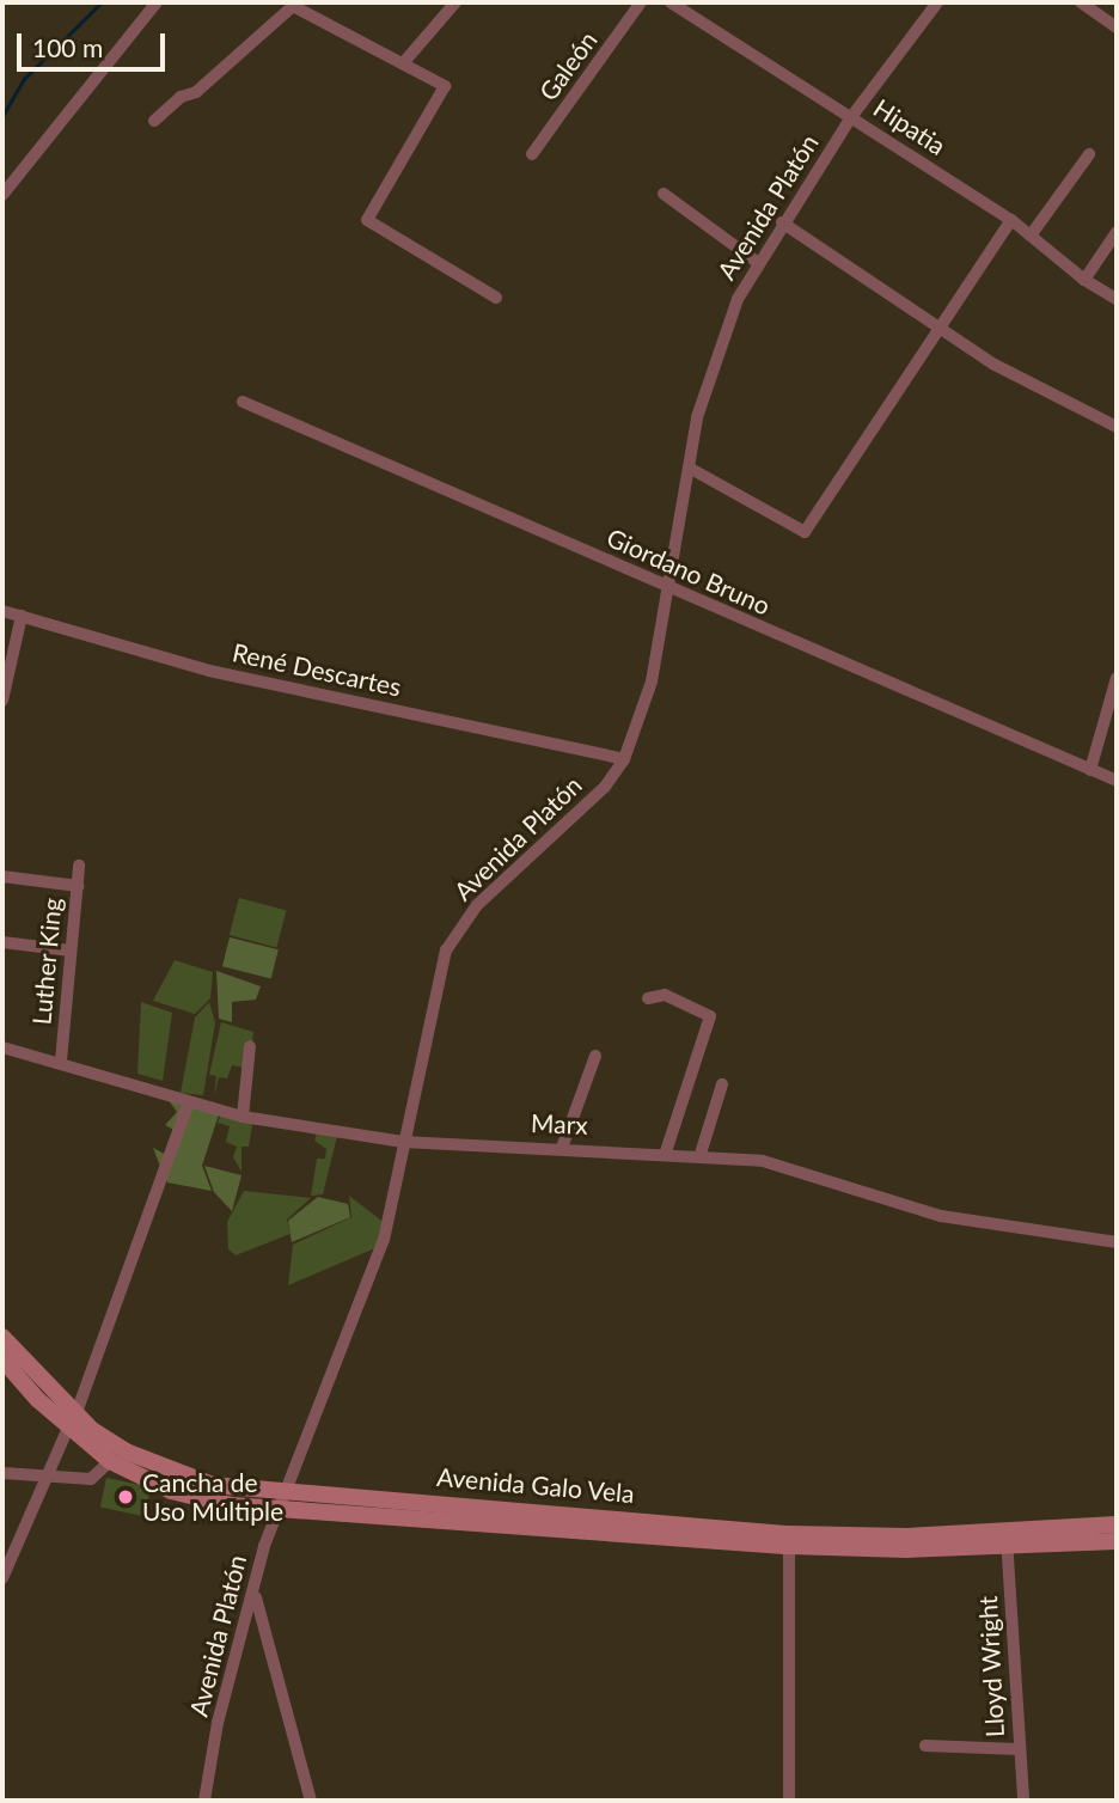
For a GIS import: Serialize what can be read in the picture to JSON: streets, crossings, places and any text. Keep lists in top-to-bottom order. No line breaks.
{"streets":{"main road":["Avenida Galo Vela"],"street":["Galeón","Hipatia","Avenida Platón","Giordano Bruno","René Descartes","Luther King","Marx","Lloyd Wright"]},"crossings":[["Hipatia","Avenida Platón"],["Avenida Platón","Giordano Bruno"],["Avenida Platón","René Descartes"],["Avenida Platón","Marx"],["Avenida Platón","Avenida Galo Vela"],["Luther King","Marx"],["Avenida Galo Vela","Lloyd Wright"]],"places":["Cancha de Uso Múltiple"],"scale_bar":"100 m"}
